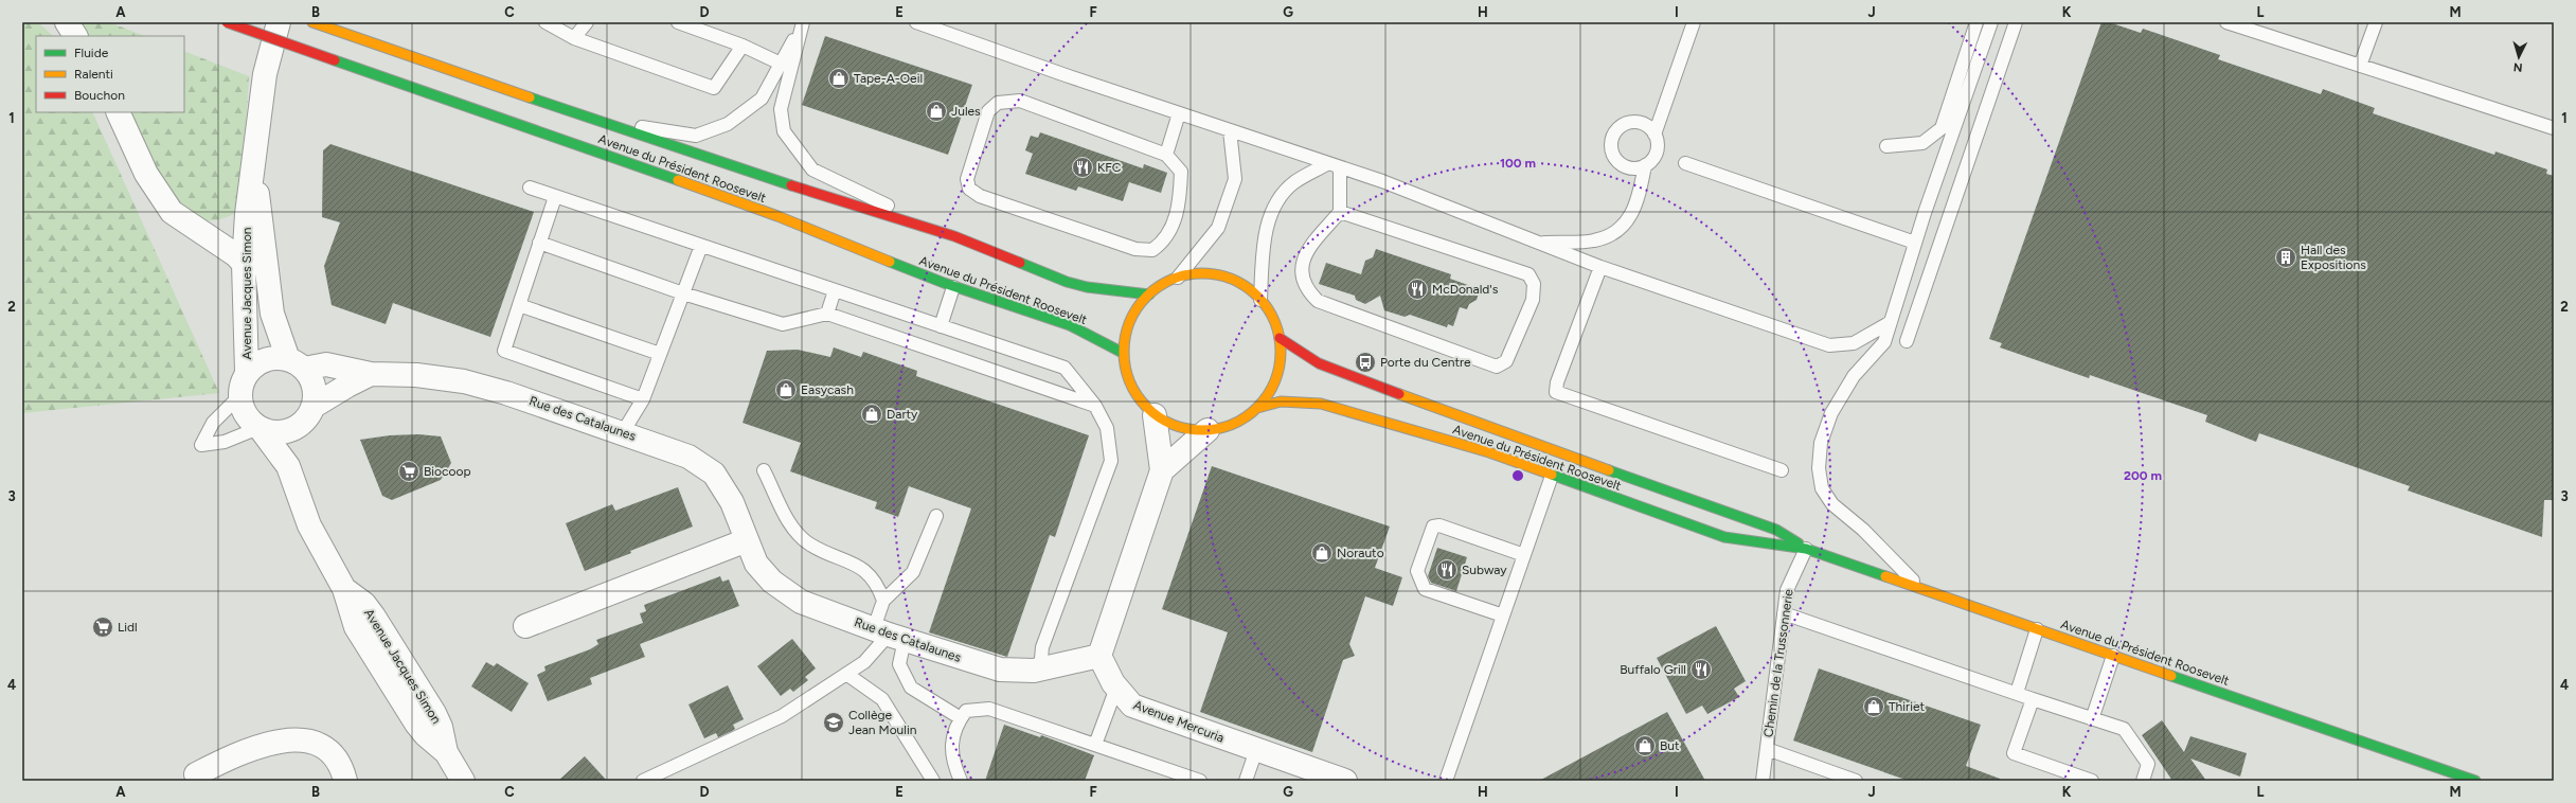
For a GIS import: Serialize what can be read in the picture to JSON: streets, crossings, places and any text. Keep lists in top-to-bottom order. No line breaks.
{"streets":{"main road":["Avenue du Président Roosevelt"],"street":["Avenue Jacques Simon","Rue des Catalaunes","Avenue Mercuria"],"lane":["Chemin de la Trussonnerie"]},"crossings":[["Avenue du Président Roosevelt","Chemin de la Trussonnerie"],["Avenue Jacques Simon","Rue des Catalaunes"],["Rue des Catalaunes","Avenue Mercuria"]],"places":{"shop":["Tape-A-Oeil","Jules","Easycash","Darty","Norauto","Thiriet","But"],"restaurant":["KFC","McDonald's","Subway","Buffalo Grill"],"building":["Hall des Expositions"],"bus stop":["Porte du Centre"],"supermarket":["Biocoop","Lidl"],"school or university":["Collège Jean Moulin"]},"legend":["Fluide","Ralenti","Bouchon"],"north":"bottom","grid":{"columns":["A","B","C","D","E","F","G","H","I","J","K","L","M"],"rows":["1","2","3","4"]},"rings":["100 m","200 m"]}
